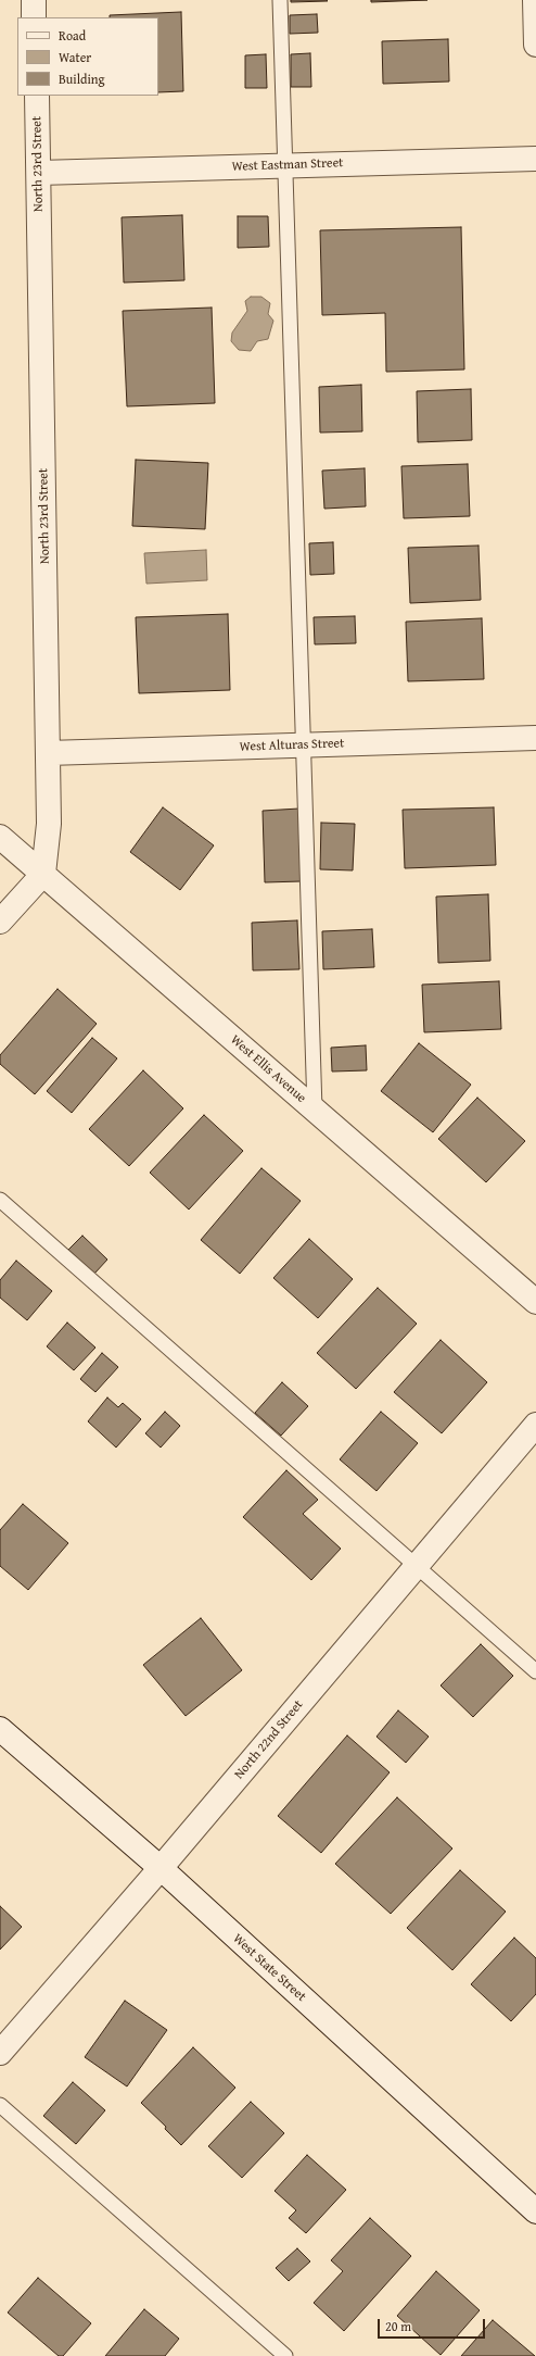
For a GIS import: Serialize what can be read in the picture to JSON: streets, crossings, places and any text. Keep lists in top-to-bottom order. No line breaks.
{"streets":{"street":["North 23rd Street","West Eastman Street","West Alturas Street","West Ellis Avenue","North 22nd Street","West State Street"]},"crossings":[["North 23rd Street","West Eastman Street"],["North 23rd Street","West Alturas Street"],["North 23rd Street","West Ellis Avenue"],["North 22nd Street","West State Street"]],"legend":["Road","Water","Building"],"scale_bar":"20 m"}
